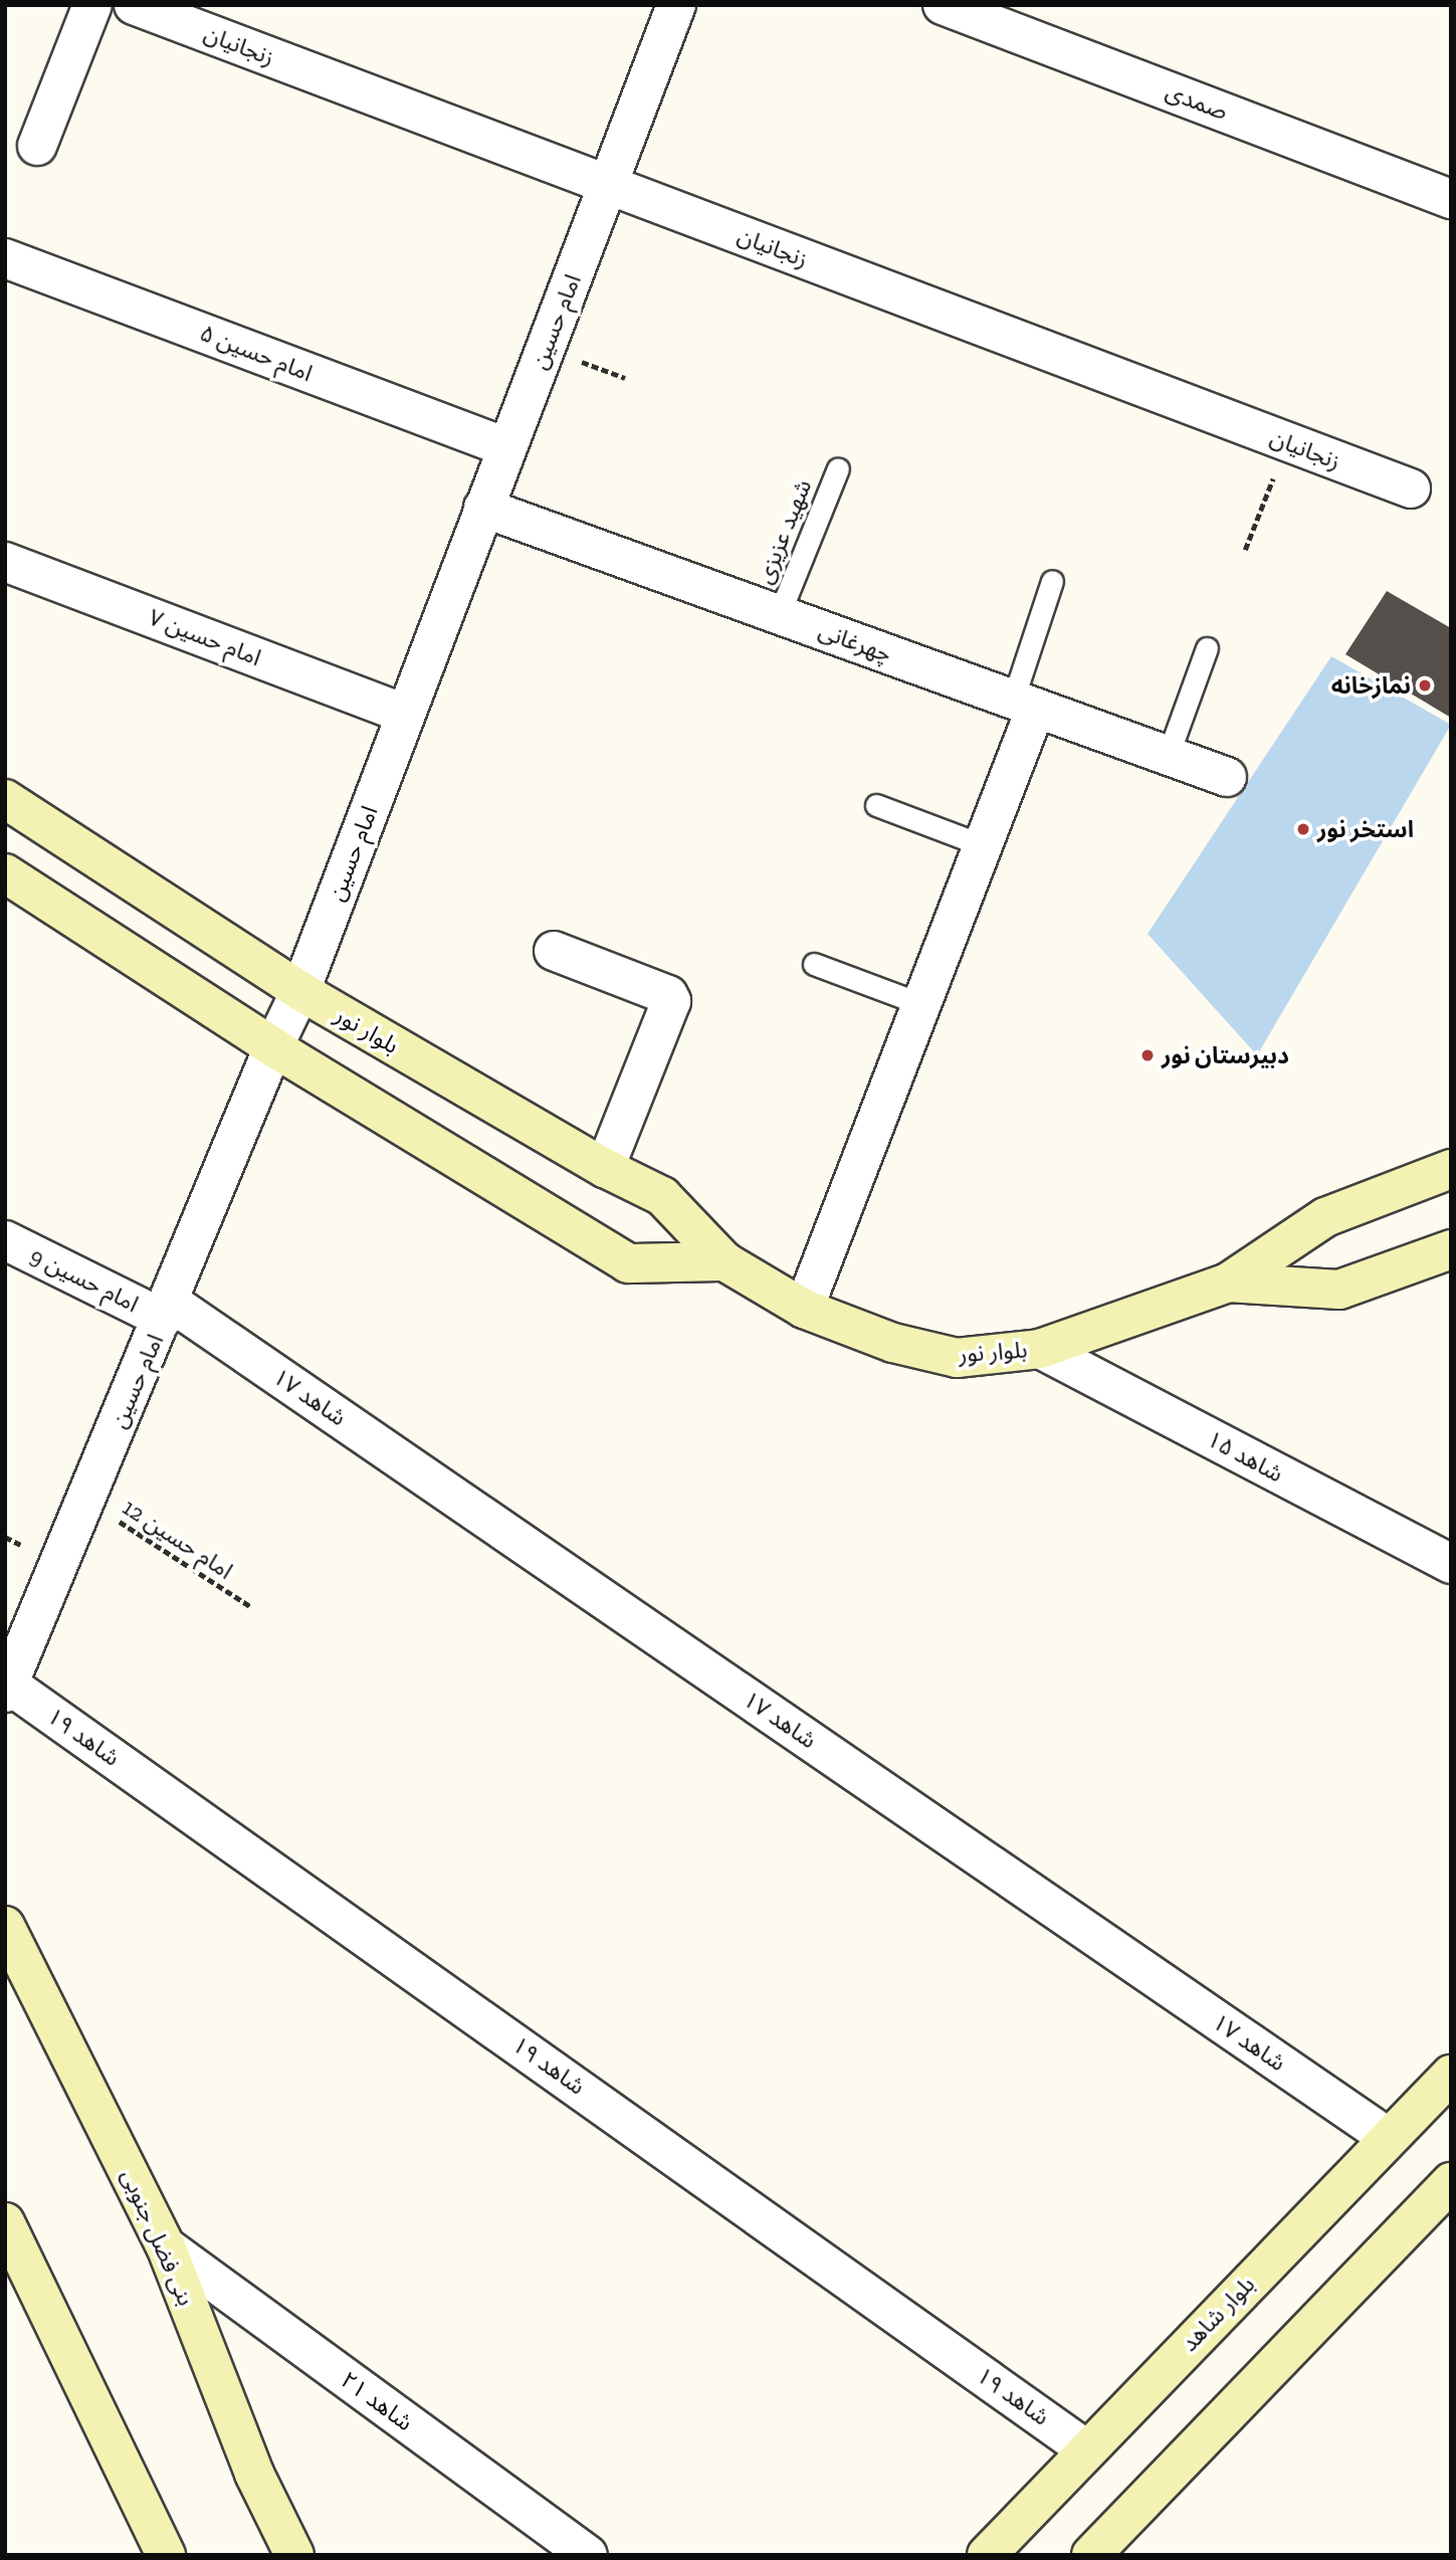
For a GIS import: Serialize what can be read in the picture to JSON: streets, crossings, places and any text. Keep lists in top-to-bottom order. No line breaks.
{"streets":{"street":["زنجانیان","صمدی","امام حسین","امام حسین ۵","امام حسین ۷","چهرغانی","بلوار نور","امام حسین 9","شاهد ۱۷","شاهد ۱۵","شاهد ۱۹","بنی فضل جنوبی","بلوار شاهد","شاهد ۲۱"],"lane":["شهید عزیزی"],"path":["امام حسین 12"]},"crossings":[["زنجانیان","امام حسین"],["امام حسین","امام حسین ۵"],["امام حسین","امام حسین ۷"],["امام حسین","چهرغانی"],["امام حسین","بلوار نور"],["امام حسین","امام حسین 9"],["امام حسین","شاهد ۱۷"],["امام حسین","امام حسین 12"],["امام حسین","شاهد ۱۹"],["شهید عزیزی","چهرغانی"],["بلوار نور","شاهد ۱۵"],["امام حسین 9","شاهد ۱۷"],["شاهد ۱۷","بلوار شاهد"],["شاهد ۱۹","بلوار شاهد"],["بنی فضل جنوبی","شاهد ۲۱"]],"places":["نمازخانه","استخر نور","دبیرستان نور"]}
